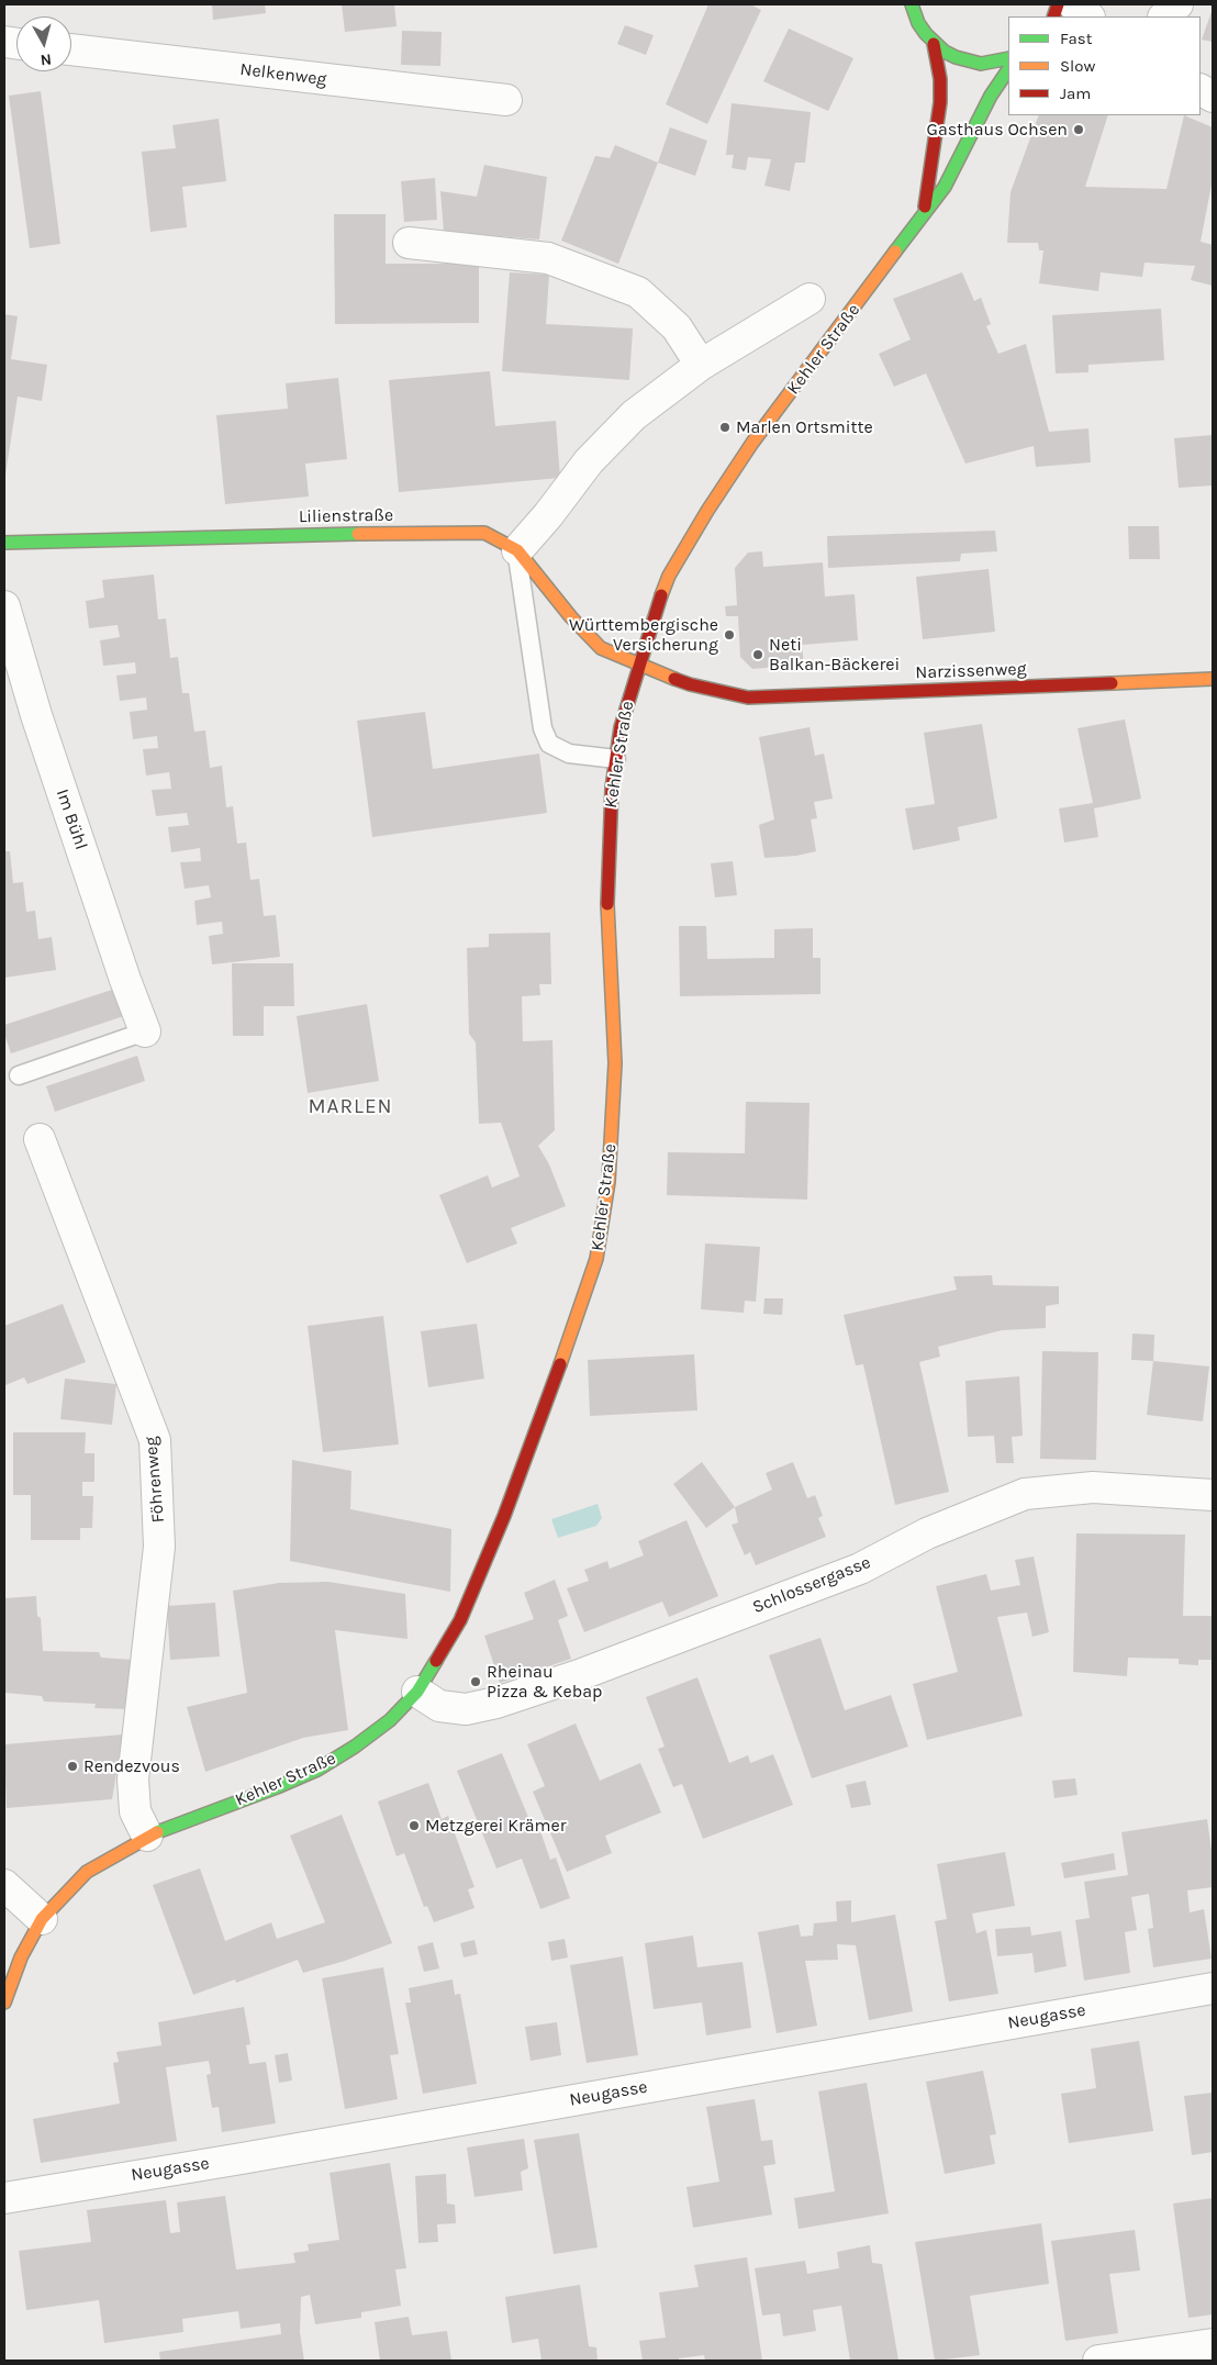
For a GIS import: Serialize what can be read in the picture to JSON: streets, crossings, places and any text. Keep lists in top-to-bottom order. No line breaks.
{"streets":{"main road":["Kehler Straße","Lilienstraße","Narzissenweg"],"street":["Nelkenweg","Im Bühl","Föhrenweg","Schlossergasse","Neugasse"]},"crossings":[["Kehler Straße","Lilienstraße"],["Kehler Straße","Narzissenweg"],["Kehler Straße","Föhrenweg"],["Kehler Straße","Schlossergasse"],["Lilienstraße","Narzissenweg"]],"districts":["MARLEN"],"places":["Gasthaus Ochsen","Marlen Ortsmitte","Württembergische Versicherung","Neti Balkan-Bäckerei","Rheinau Pizza & Kebap","Rendezvous","Metzgerei Krämer"],"legend":["Fast","Slow","Jam"],"north":"bottom"}
